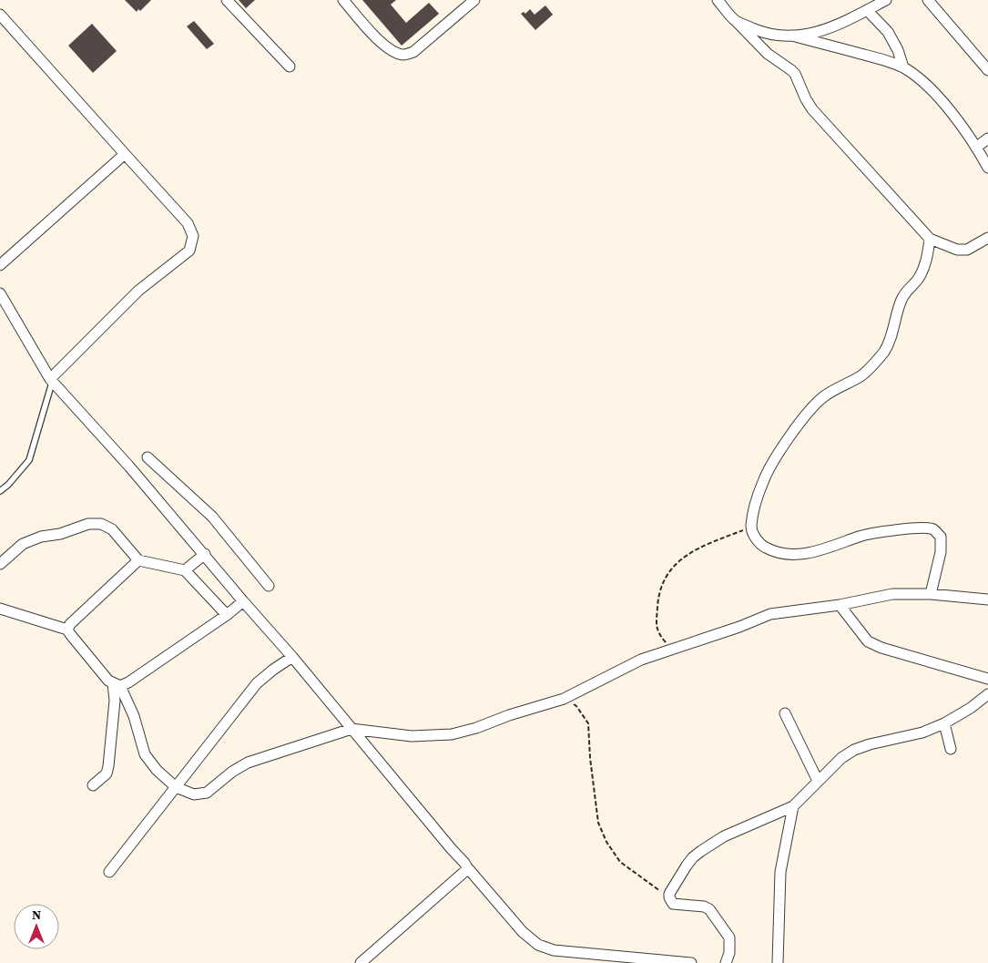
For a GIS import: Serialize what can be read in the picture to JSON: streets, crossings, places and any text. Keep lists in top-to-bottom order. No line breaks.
{"north":"top"}
